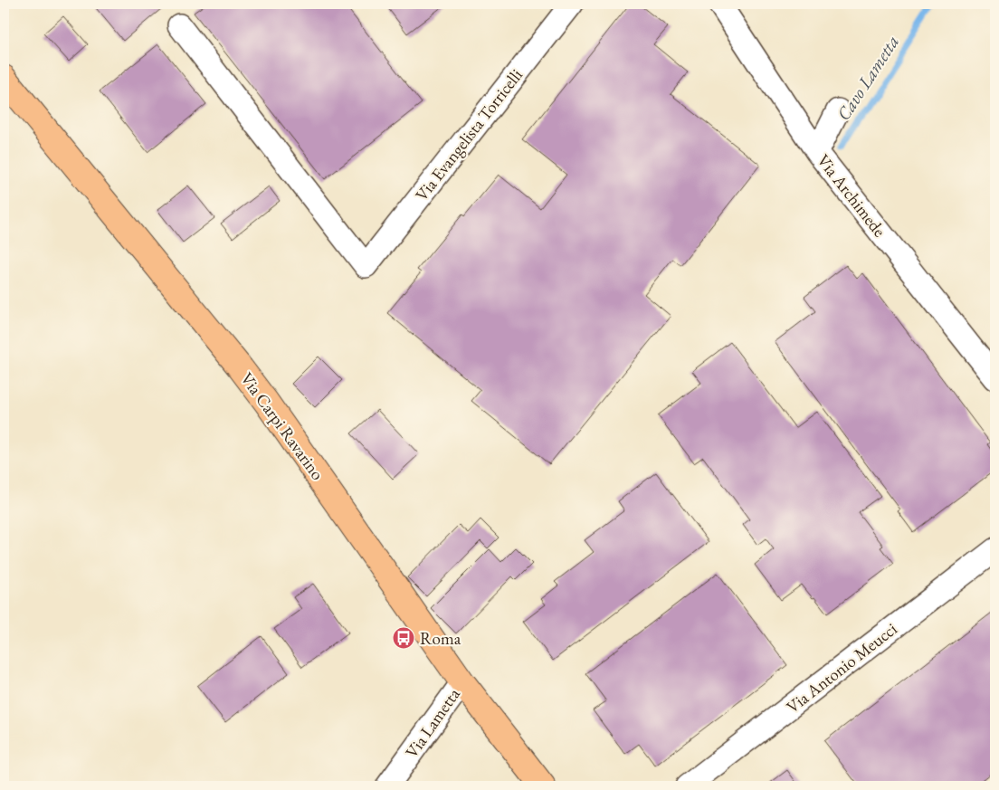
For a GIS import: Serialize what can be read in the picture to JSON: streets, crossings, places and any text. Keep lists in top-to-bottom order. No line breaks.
{"streets":{"main road":["Via Carpi Ravarino"],"street":["Via Evangelista Torricelli","Via Archimede","Via Antonio Meucci","Via Lametta"]},"crossings":[["Via Carpi Ravarino","Via Lametta"]],"water":["Cavo Lametta"],"places":{"bus stop":["Roma"]}}
